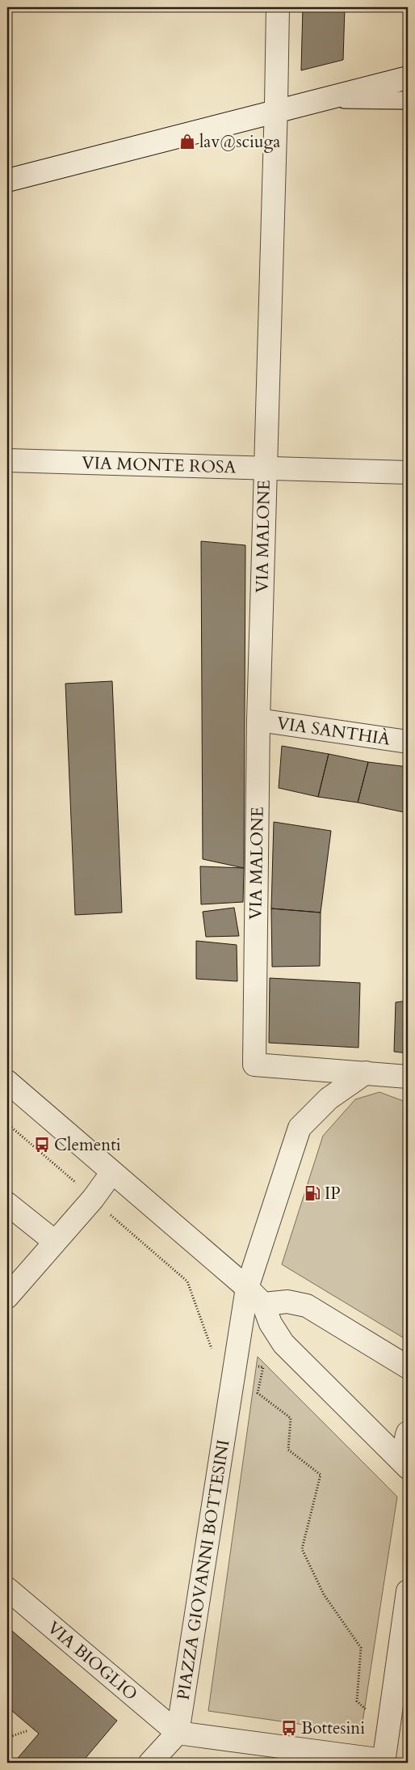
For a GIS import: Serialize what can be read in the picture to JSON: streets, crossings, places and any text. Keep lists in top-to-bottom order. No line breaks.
{"streets":{"street":["VIA MONTE ROSA","VIA MALONE","VIA SANTHIÀ","PIAZZA GIOVANNI BOTTESINI","VIA BIOGLIO"]},"crossings":[["VIA MONTE ROSA","VIA MALONE"],["VIA MALONE","VIA SANTHIÀ"],["VIA MALONE","PIAZZA GIOVANNI BOTTESINI"],["PIAZZA GIOVANNI BOTTESINI","VIA BIOGLIO"]],"places":{"shop":["lav@sciuga"],"bus stop":["Clementi","Bottesini"],"fuel station":["IP"]}}
